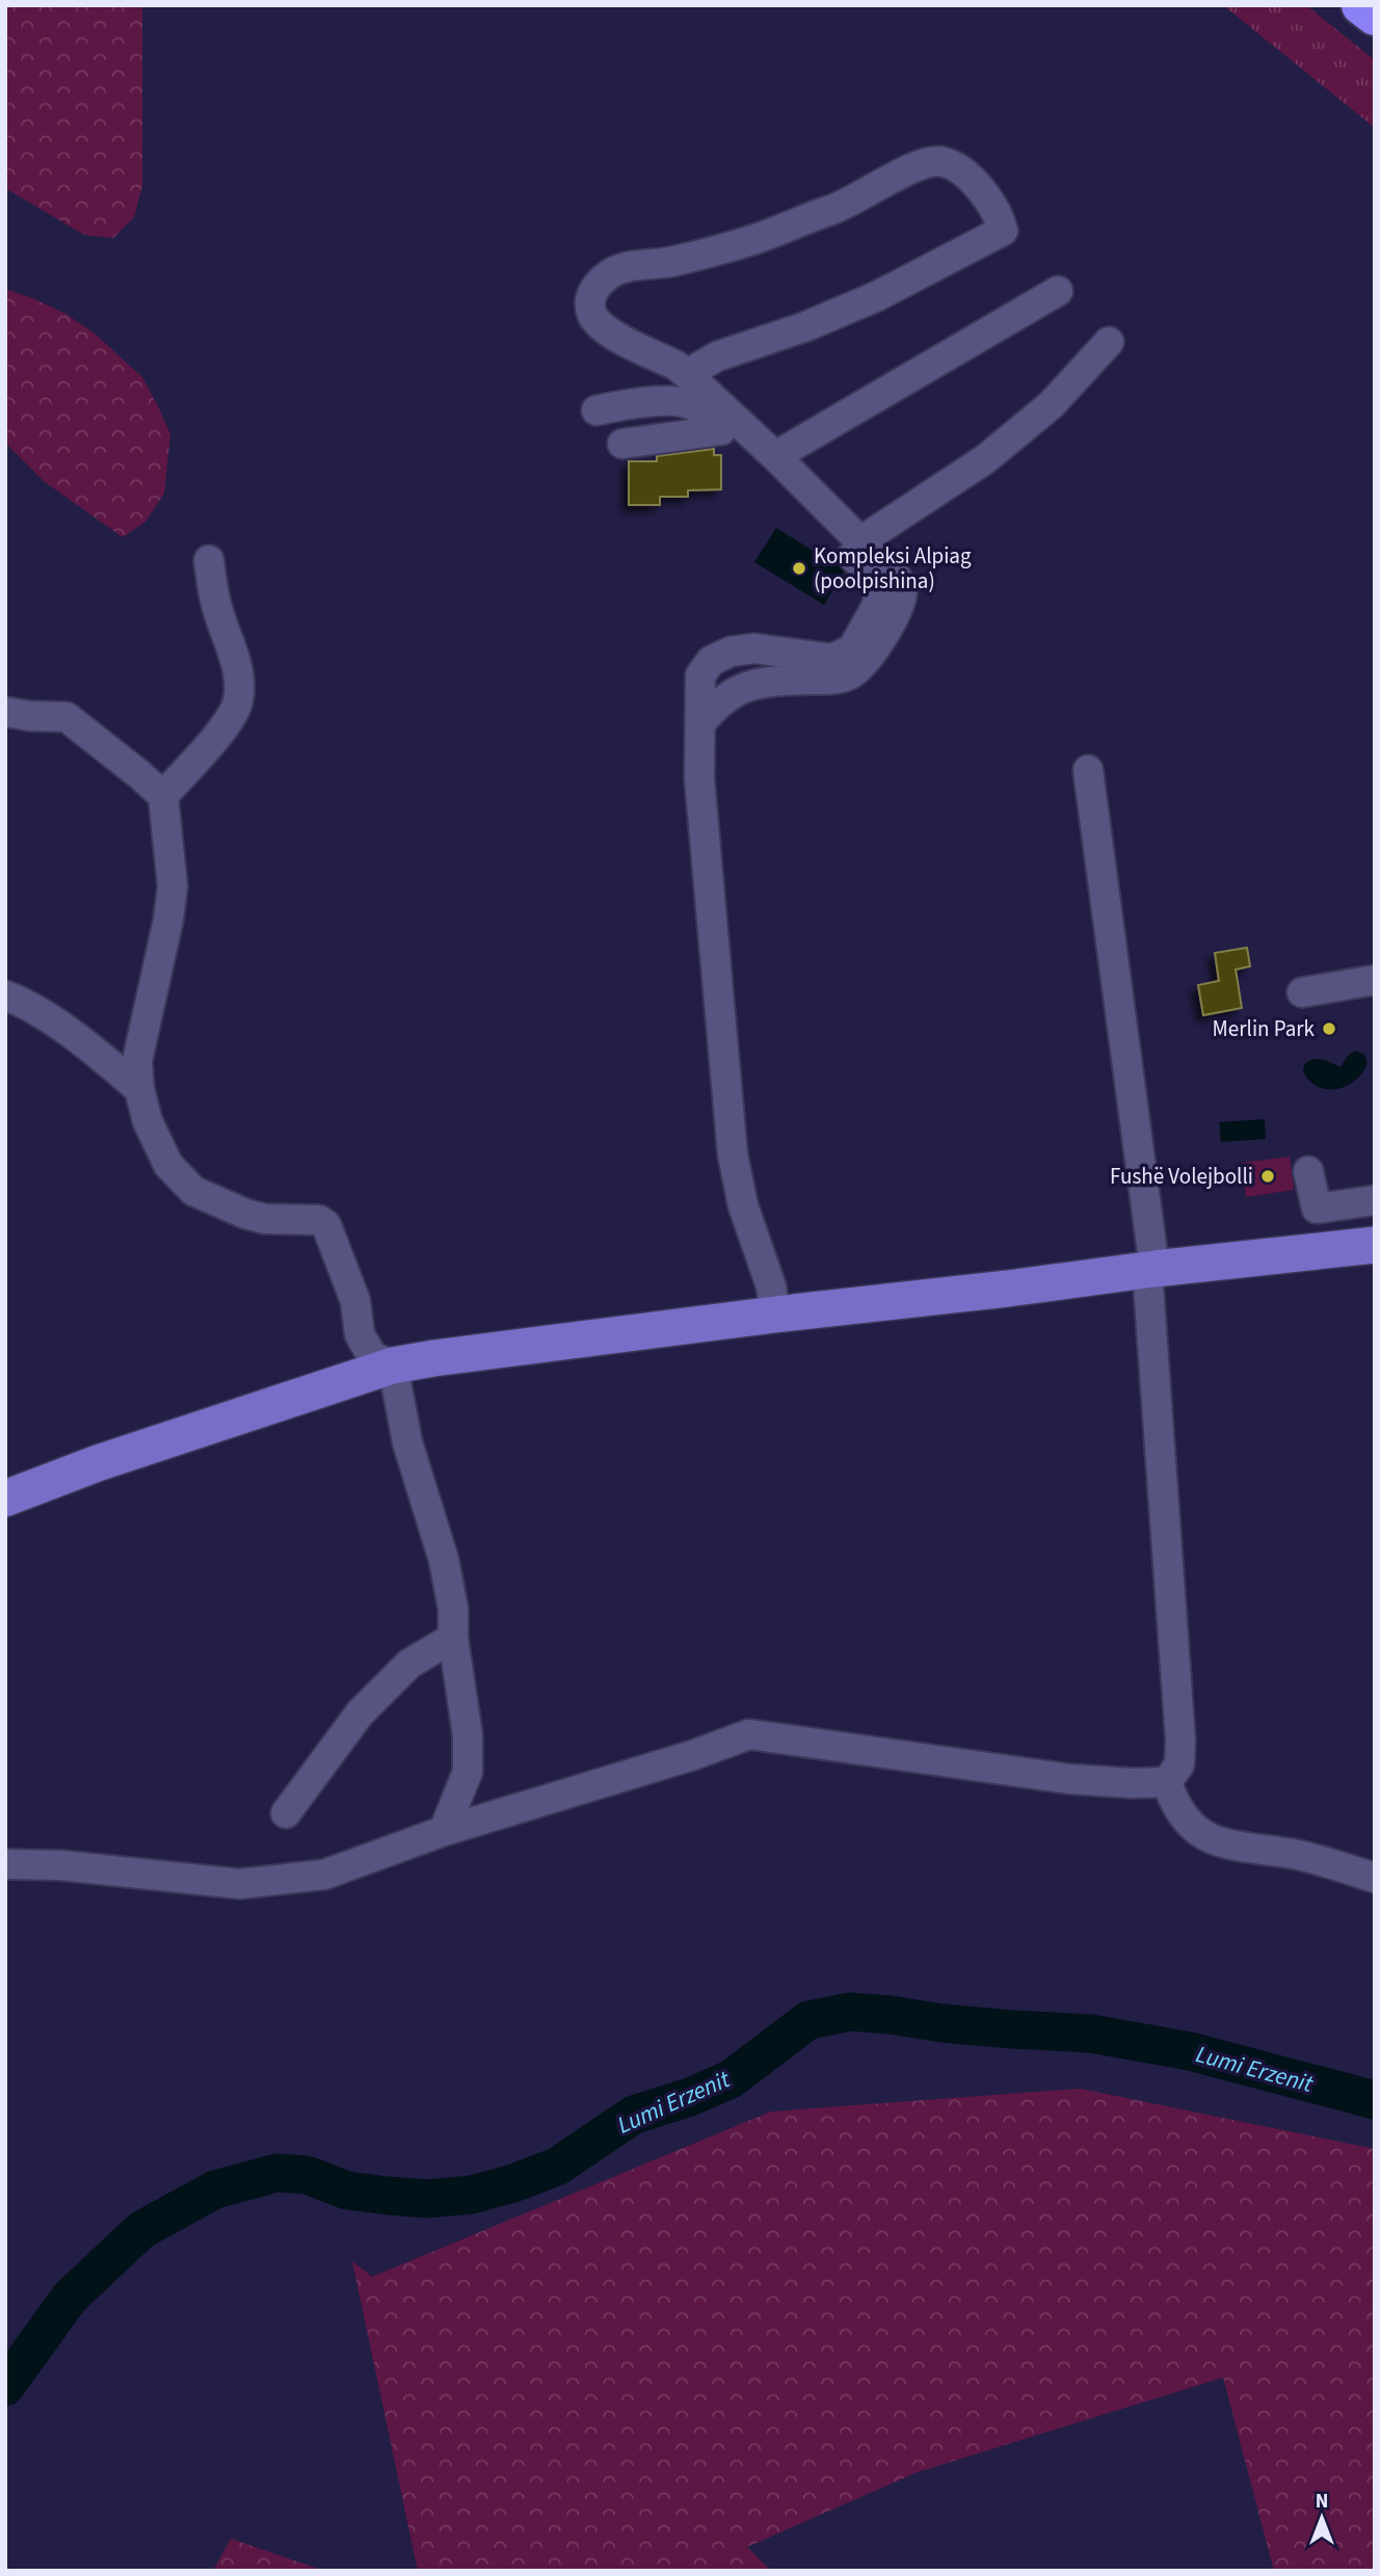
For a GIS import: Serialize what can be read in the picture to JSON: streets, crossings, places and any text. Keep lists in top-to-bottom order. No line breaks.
{"water":["Lumi Erzenit"],"places":["Kompleksi Alpiag (poolpishina)","Merlin Park","Fushë Volejbolli"],"north":"top"}
